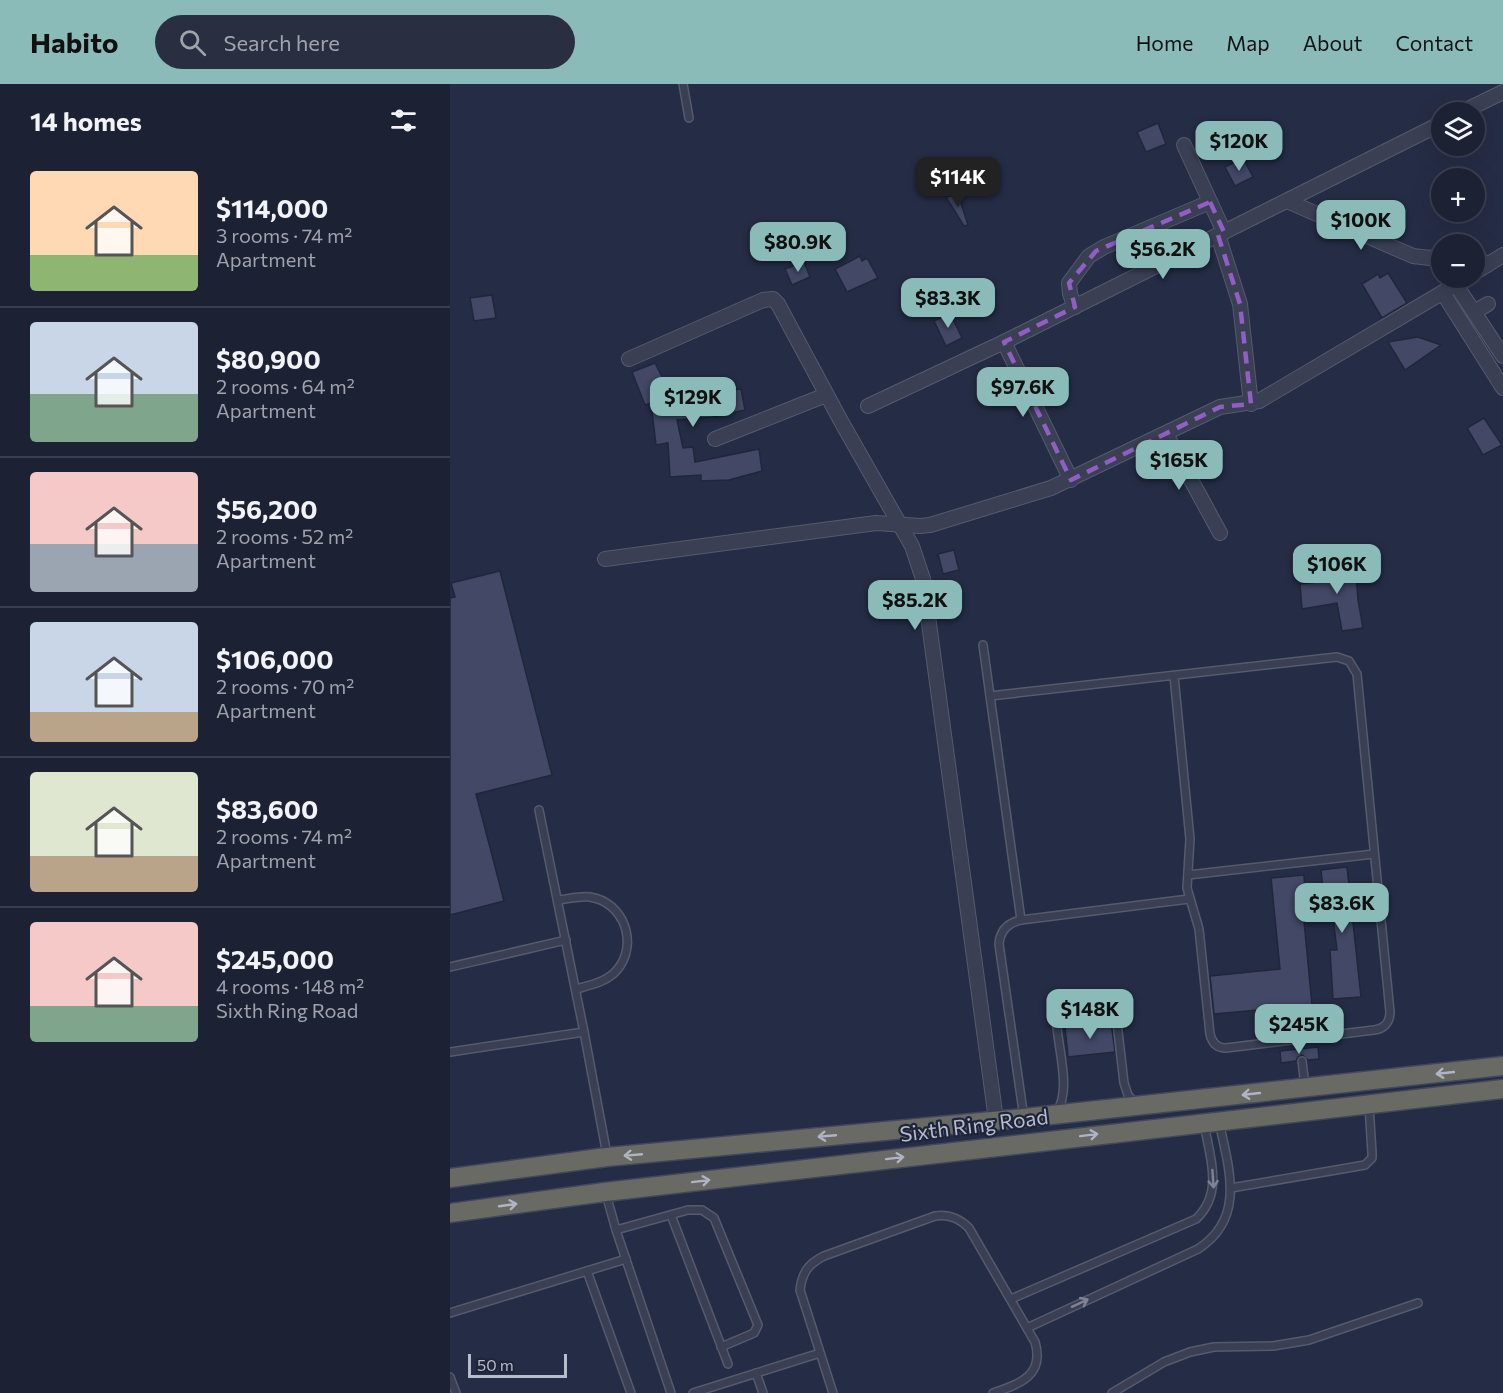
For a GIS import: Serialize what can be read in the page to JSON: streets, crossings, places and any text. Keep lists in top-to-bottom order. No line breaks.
{"streets":{"highway":["Sixth Ring Road"]},"scale_bar":"50 m","page":{"header":"Habito","search":"Search here","nav":["Home","Map","About","Contact"],"heading":"14 homes","map_buttons":["+","−"],"price":["$120K","$114K","$100K","$80.9K","$56.2K","$83.3K","$97.6K","$129K","$165K","$106K","$85.2K","$83.6K","$148K","$245K"],"list":[{"name":"$114,000","note":"3 rooms · 74 m² · Apartment"},{"name":"$80,900","note":"2 rooms · 64 m² · Apartment"},{"name":"$56,200","note":"2 rooms · 52 m² · Apartment"},{"name":"$106,000","note":"2 rooms · 70 m² · Apartment"},{"name":"$83,600","note":"2 rooms · 74 m² · Apartment"},{"name":"$245,000","note":"4 rooms · 148 m² · Sixth Ring Road"}],"scale":"50 m"}}
